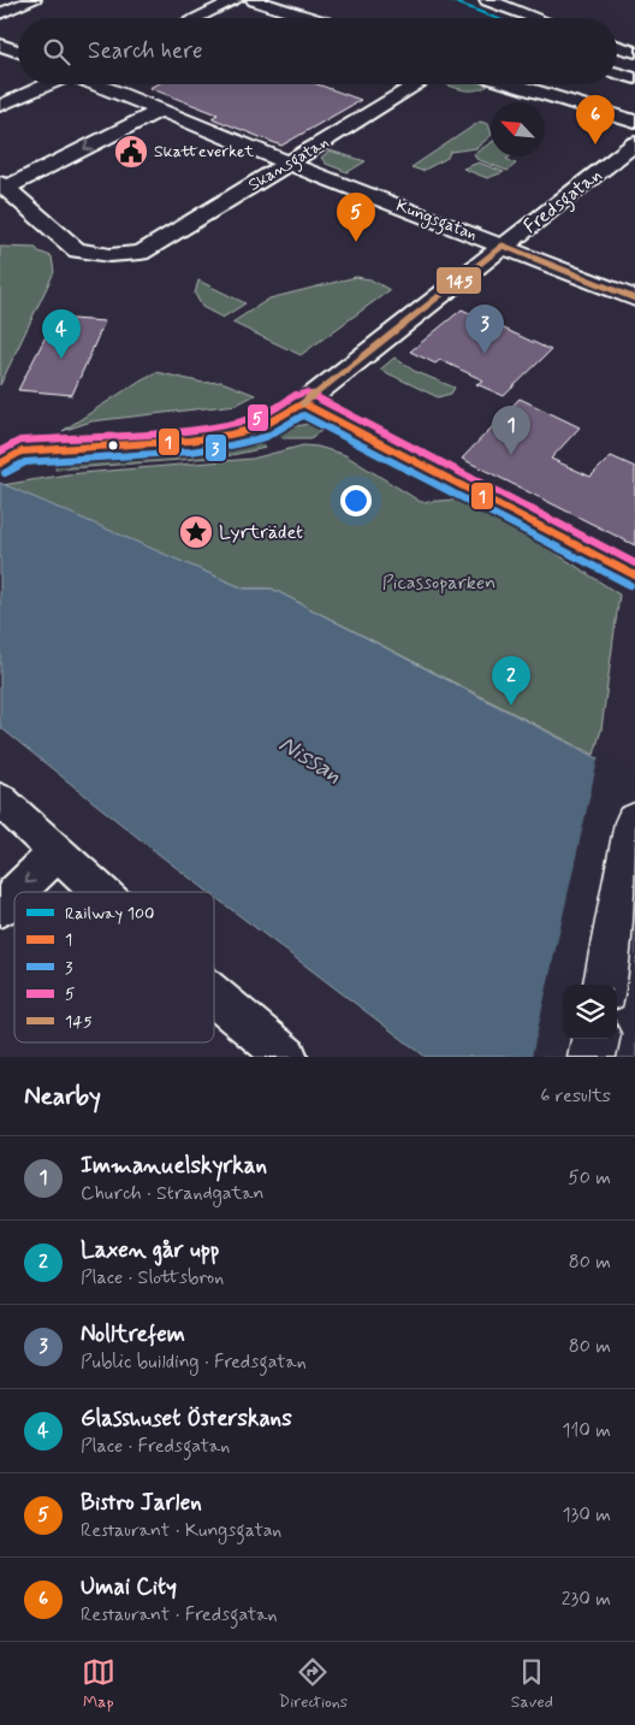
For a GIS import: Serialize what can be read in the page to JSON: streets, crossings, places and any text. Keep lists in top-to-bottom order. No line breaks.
{"streets":{"street":["Skansgatan","Fredsgatan","Kungsgatan"]},"crossings":[["Skansgatan","Kungsgatan"],["Fredsgatan","Kungsgatan"]],"water":["Nissan"],"parks":["Picassoparken"],"places":{"public building":["Skatteverket"],"place":["Lyrträdet"]},"lines":["rail line 100","transit line 145","transit line 5","transit line 1","transit line 3"],"legend":["Railway 100","1","3","5","145"],"north":"top left","page":{"search":"Search here","pins":["6","5","3","4","1","2"],"heading":["Nearby","6 results"],"list":[{"mark":"1","name":"Immanuelskyrkan","note":"Church · Strandgatan","value":"50 m"},{"mark":"2","name":"Laxen går upp","note":"Place · Slottsbron","value":"80 m"},{"mark":"3","name":"Nolltrefem","note":"Public building · Fredsgatan","value":"80 m"},{"mark":"4","name":"Glasshuset Österskans","note":"Place · Fredsgatan","value":"110 m"},{"mark":"5","name":"Bistro Jarlen","note":"Restaurant · Kungsgatan","value":"130 m"},{"mark":"6","name":"Umai City","note":"Restaurant · Fredsgatan","value":"230 m"}],"nav":["Map","Directions","Saved"]}}
